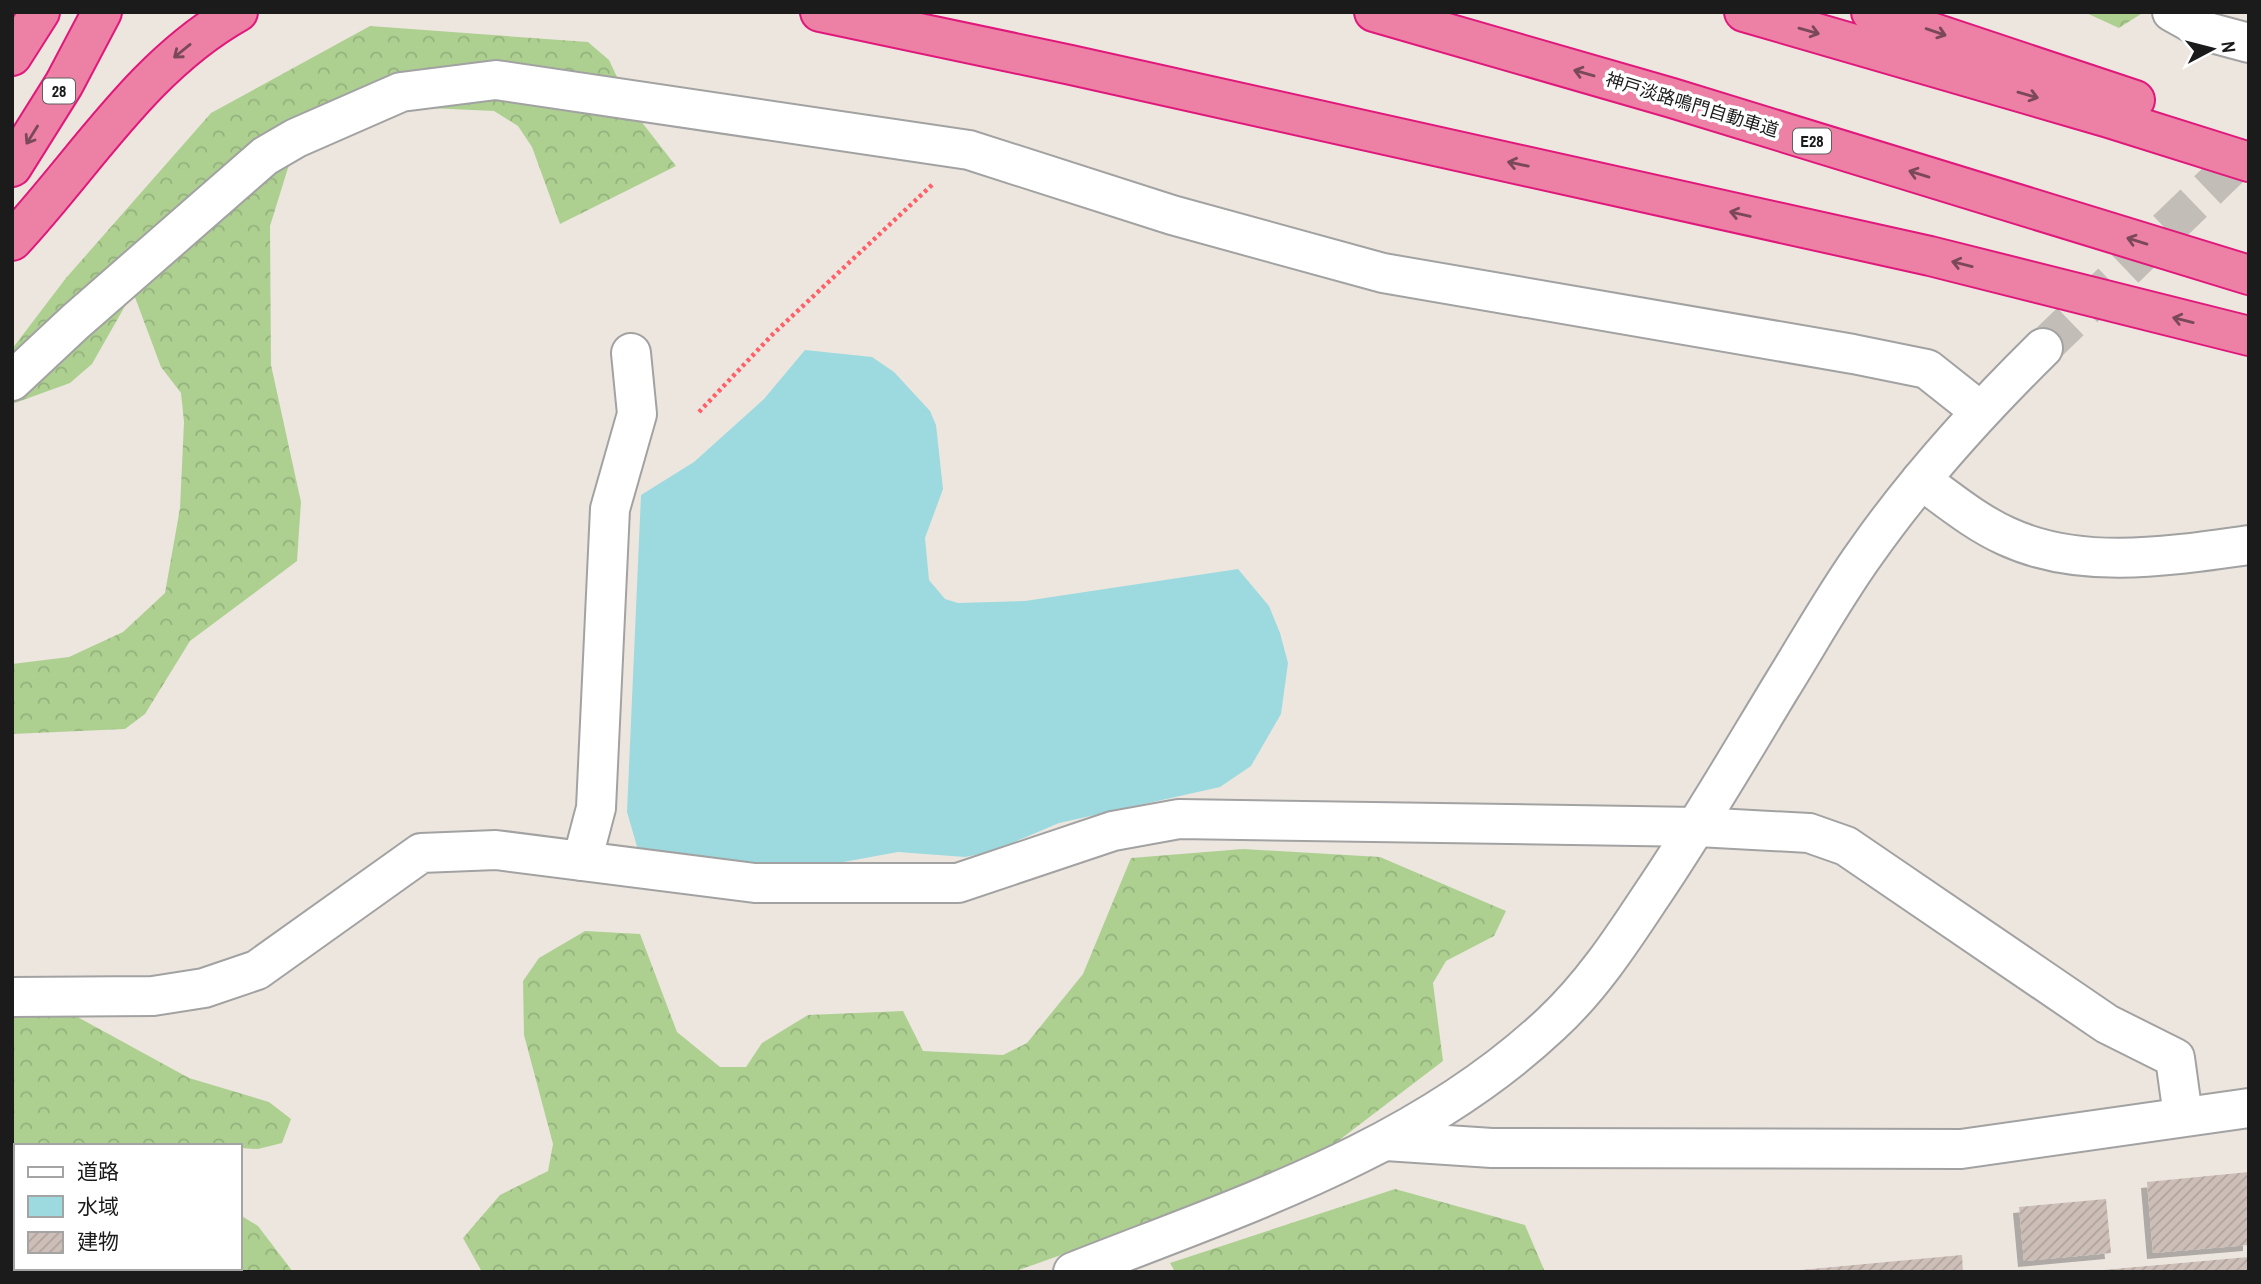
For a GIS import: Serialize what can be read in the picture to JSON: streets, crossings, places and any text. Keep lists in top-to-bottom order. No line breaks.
{"streets":{"highway":["28","神戸淡路鳴門自動車道","E28"]},"legend":["道路","水域","建物"],"north":"right"}
